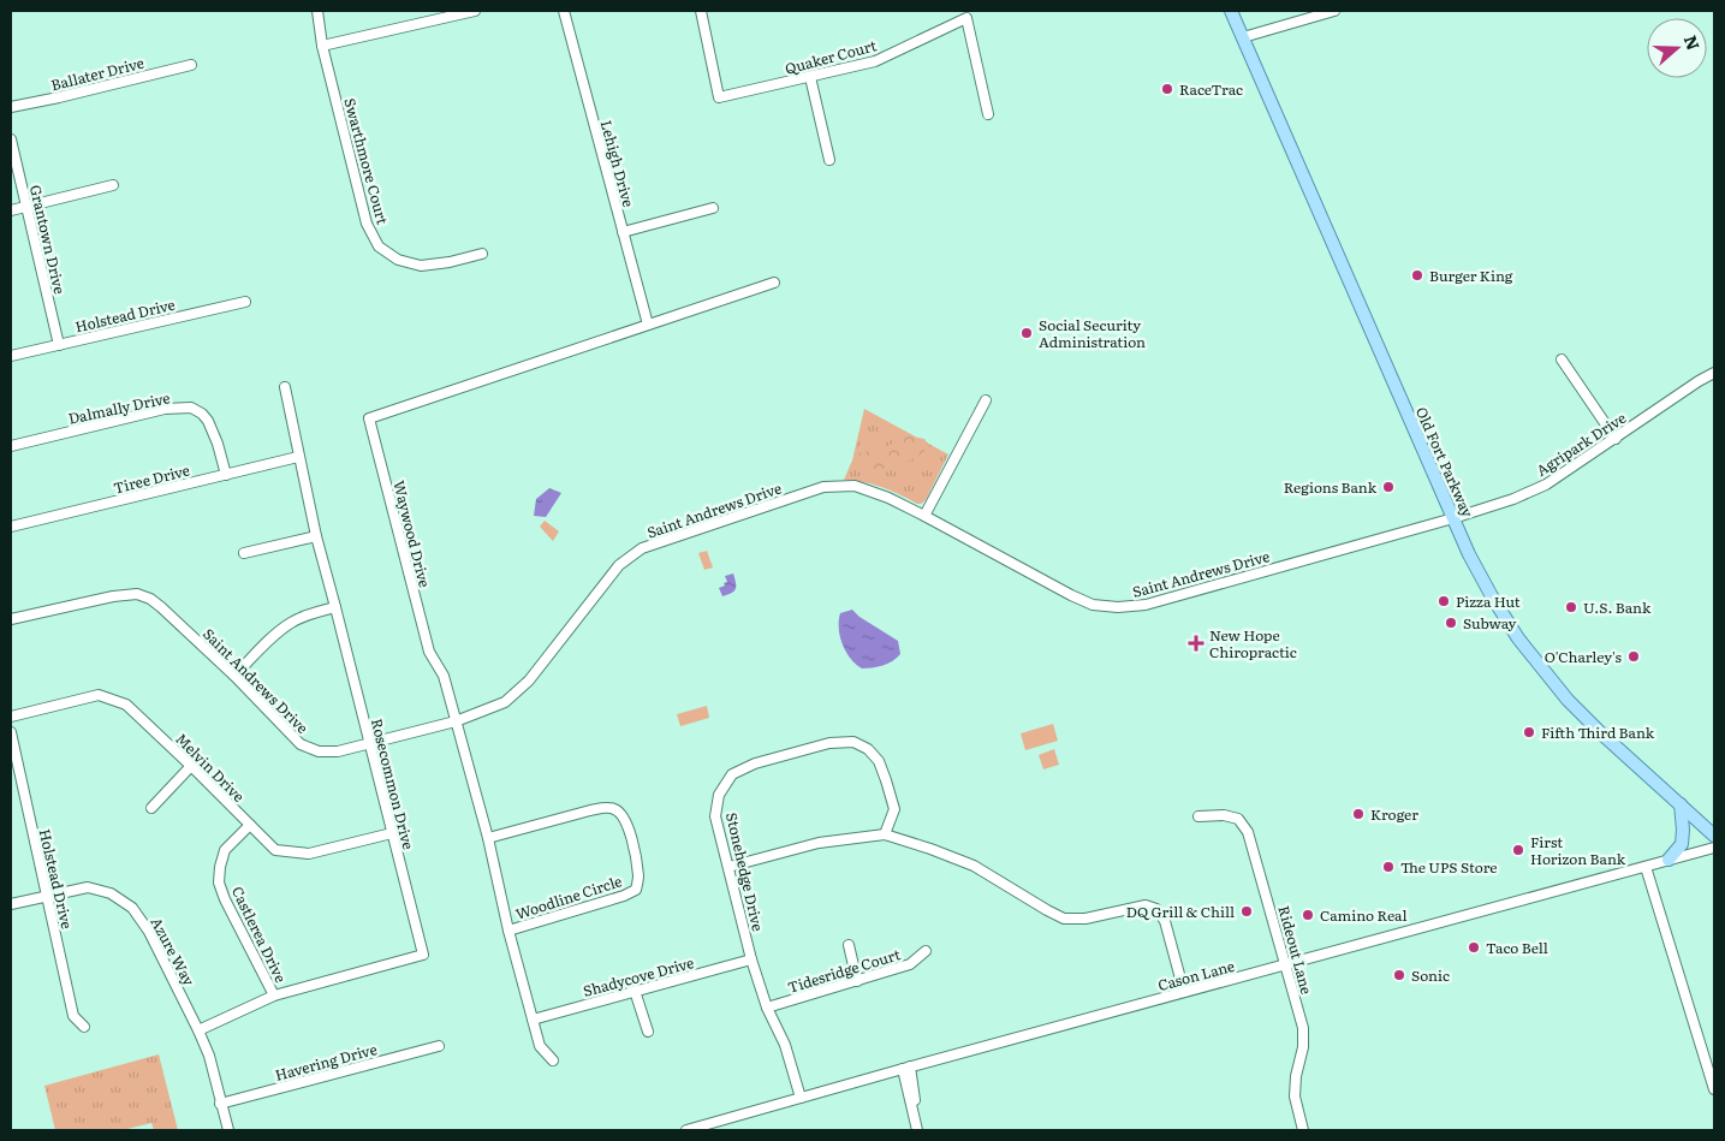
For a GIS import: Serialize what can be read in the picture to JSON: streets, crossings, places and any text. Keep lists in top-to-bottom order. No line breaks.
{"streets":{"main road":["Old Fort Parkway"],"street":["Quaker Court","Ballater Drive","Swarthmore Court","Lehigh Drive","Grantown Drive","Holstead Drive","Dalmally Drive","Agripark Drive","Tiree Drive","Saint Andrews Drive","Waywood Drive","Melvin Drive","Rosecommon Drive","Stonehedge Drive","Woodline Circle","Castlerea Drive","Rideout Lane","Azure Way","Tidesridge Court","Cason Lane","Shadycove Drive","Havering Drive"]},"crossings":[["Lehigh Drive","Waywood Drive"],["Grantown Drive","Holstead Drive"],["Holstead Drive","Azure Way"],["Dalmally Drive","Tiree Drive"],["Agripark Drive","Old Fort Parkway"],["Agripark Drive","Saint Andrews Drive"],["Old Fort Parkway","Saint Andrews Drive"],["Tiree Drive","Rosecommon Drive"],["Saint Andrews Drive","Waywood Drive"],["Saint Andrews Drive","Rosecommon Drive"],["Waywood Drive","Woodline Circle"],["Waywood Drive","Shadycove Drive"],["Melvin Drive","Rosecommon Drive"],["Melvin Drive","Castlerea Drive"],["Rosecommon Drive","Castlerea Drive"],["Rosecommon Drive","Azure Way"],["Stonehedge Drive","Tidesridge Court"],["Stonehedge Drive","Cason Lane"],["Stonehedge Drive","Shadycove Drive"],["Rideout Lane","Cason Lane"],["Azure Way","Havering Drive"]],"places":{"other":["RaceTrac","Burger King","Social Security Administration","Regions Bank","Pizza Hut","U.S. Bank","Subway","O'Charley's","Fifth Third Bank","Kroger","First Horizon Bank","The UPS Store","DQ Grill & Chill","Camino Real","Taco Bell","Sonic"],"health":["New Hope Chiropractic"]},"north":"right"}
